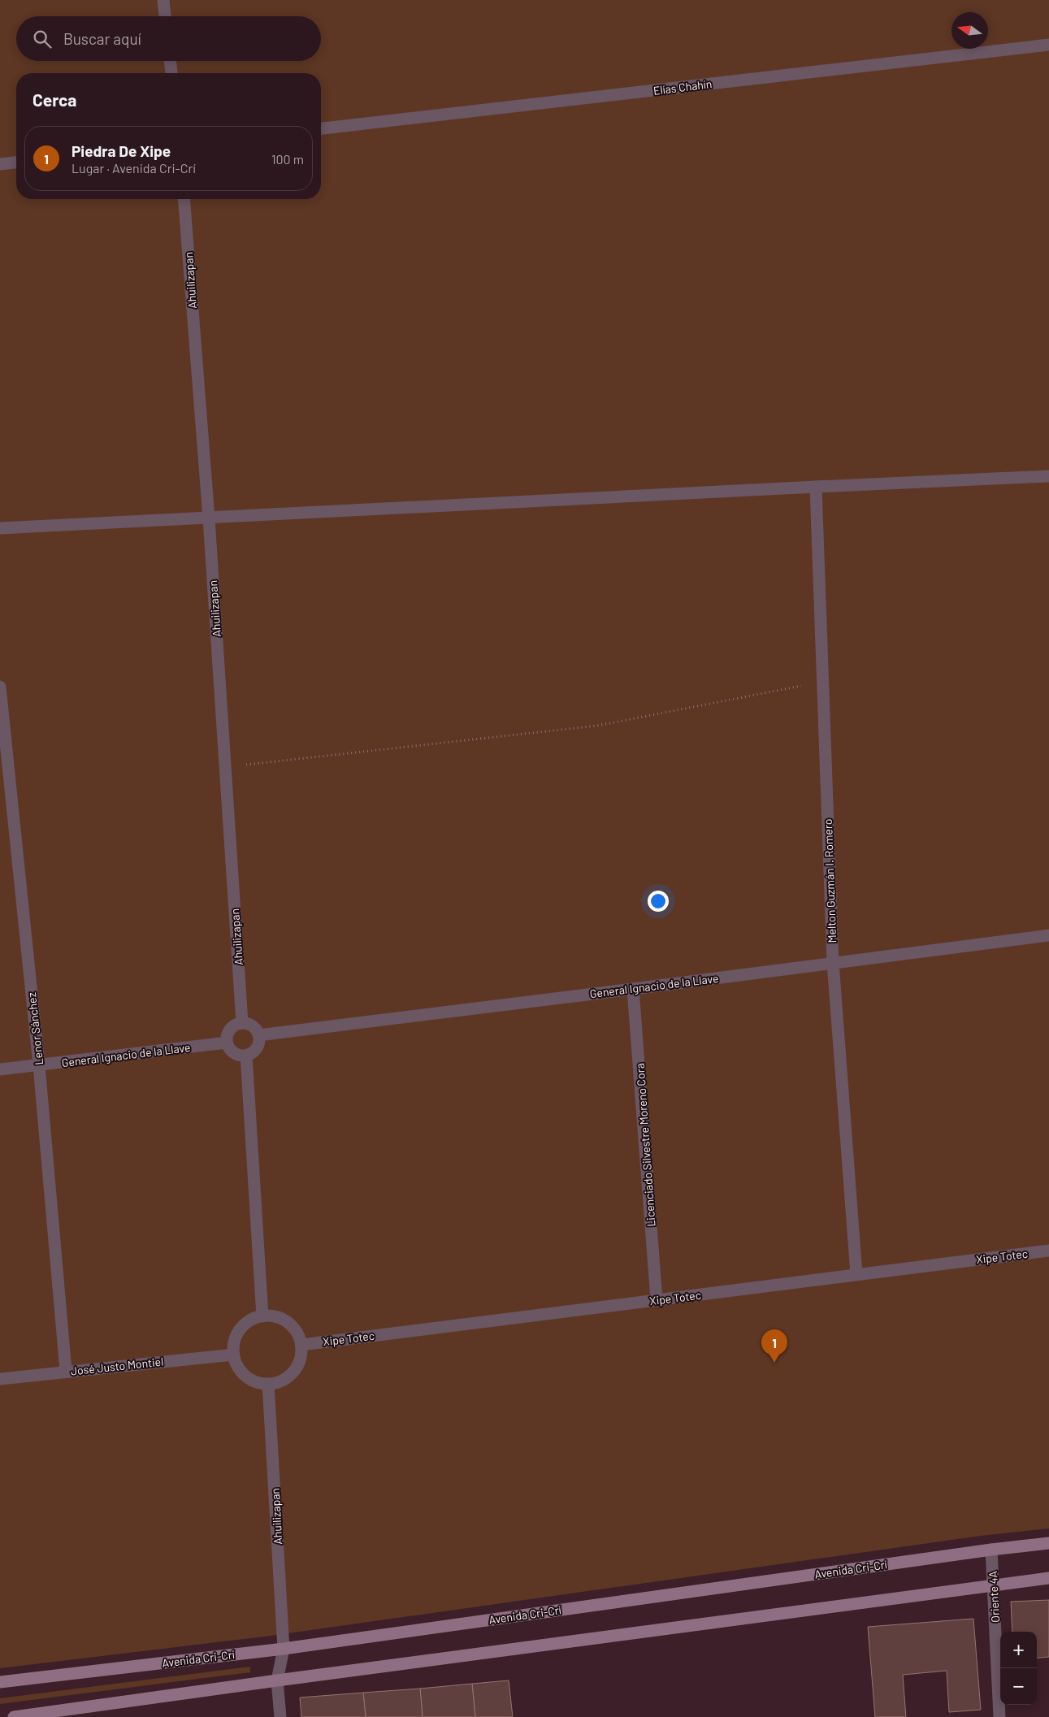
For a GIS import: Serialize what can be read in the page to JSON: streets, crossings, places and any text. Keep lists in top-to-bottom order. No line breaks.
{"streets":{"main road":["Avenida Cri-Crí"],"street":["Elías Chahín","Ahuilizapan","Melton Guzmán I. Romero","General Ignacio de la Llave","Lenor Sánchez","Licenciado Silvestre Moreno Cora","Xipe Totec","José Justo Montiel","Oriente 4A"]},"crossings":[["Ahuilizapan","General Ignacio de la Llave"],["Ahuilizapan","Xipe Totec"],["Ahuilizapan","José Justo Montiel"],["Ahuilizapan","Avenida Cri-Crí"],["Melton Guzmán I. Romero","General Ignacio de la Llave"],["Melton Guzmán I. Romero","Xipe Totec"],["General Ignacio de la Llave","Lenor Sánchez"],["General Ignacio de la Llave","Licenciado Silvestre Moreno Cora"],["Lenor Sánchez","José Justo Montiel"],["Licenciado Silvestre Moreno Cora","Xipe Totec"],["Xipe Totec","José Justo Montiel"],["Avenida Cri-Crí","Oriente 4A"]],"north":"left","page":{"search":"Buscar aquí","heading":"Cerca","list":[{"mark":"1","name":"Piedra De Xipe","note":"Lugar · Avenida Cri-Crí","value":"100 m"}],"pins":"1","map_buttons":["+","−"]}}
